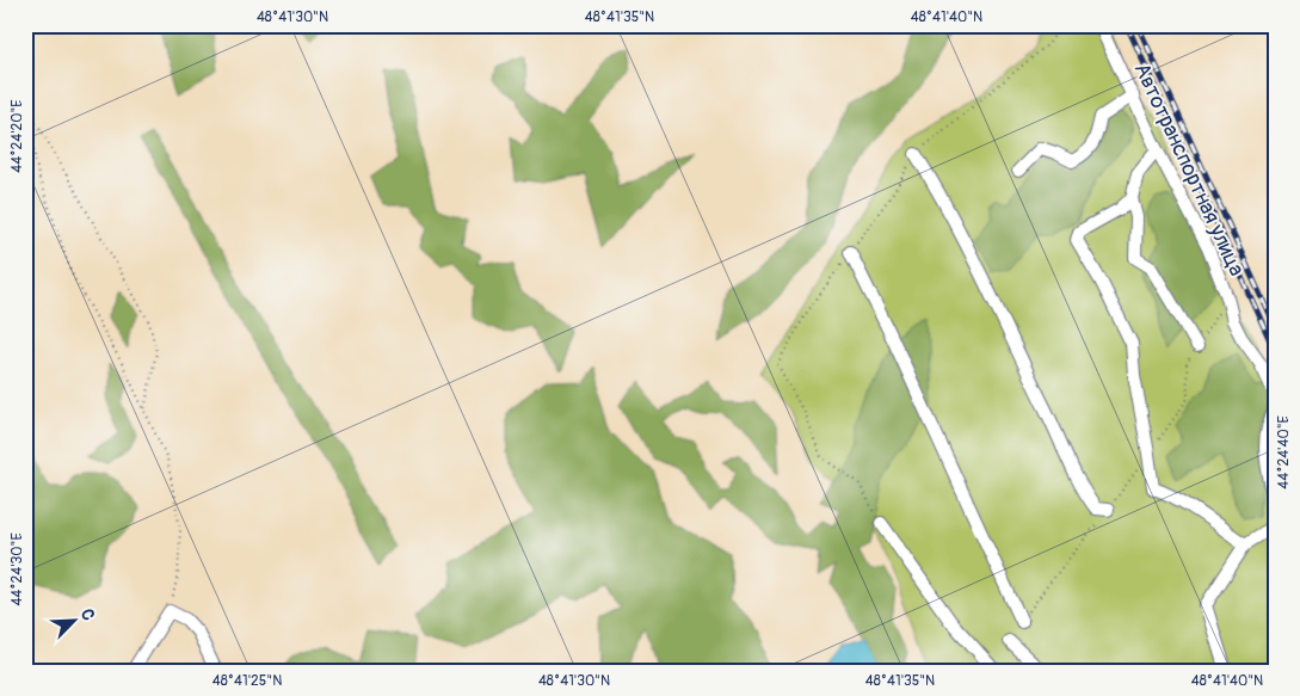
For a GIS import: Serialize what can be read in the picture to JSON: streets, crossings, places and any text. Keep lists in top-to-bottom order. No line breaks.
{"streets":{"street":["Автотранспортная улица"]},"north":"top right","coordinates":["48°41'30\"N","48°41'35\"N","48°41'40\"N","44°24'20\"E","44°24'40\"E","44°24'30\"E","48°41'25\"N"]}
